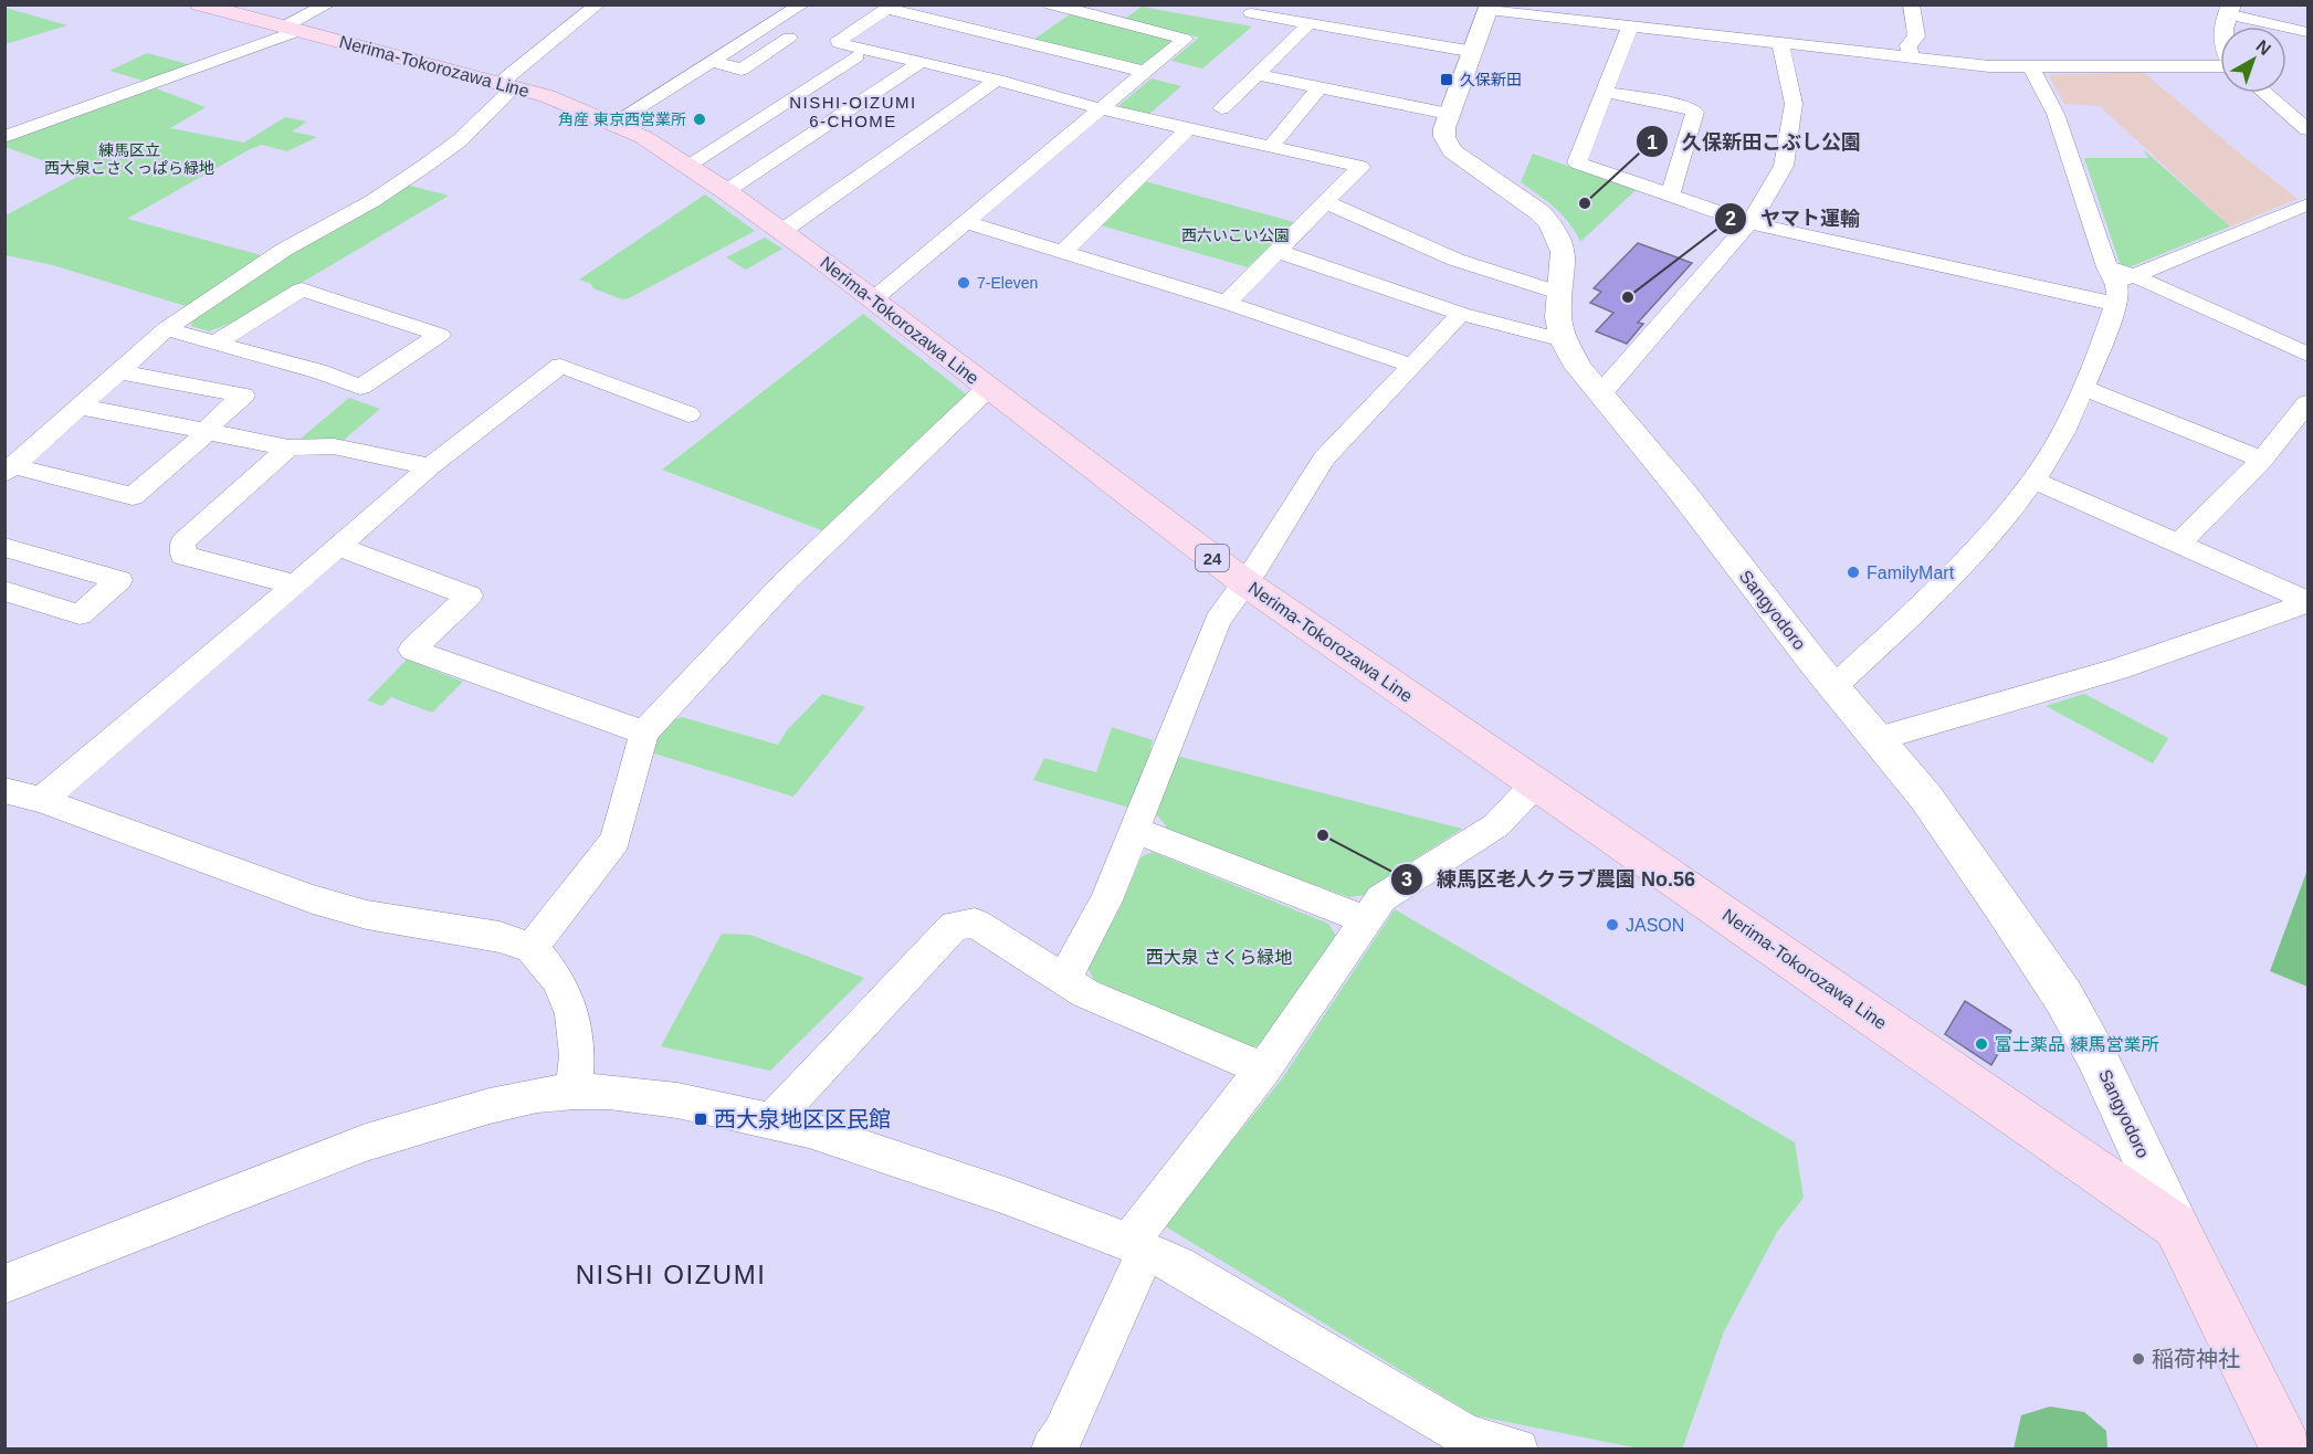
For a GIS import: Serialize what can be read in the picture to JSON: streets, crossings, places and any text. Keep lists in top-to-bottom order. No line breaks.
{"streets":{"main road":["Nerima-Tokorozawa Line","24"],"street":["Sangyodoro"]},"crossings":[["Nerima-Tokorozawa Line","Sangyodoro"]],"districts":["NISHI-OIZUMI 6-CHOME","NISHI OIZUMI"],"parks":["練馬区立 西大泉こさくっぱら緑地","西六いこい公園","西大泉 さくら緑地"],"places":{"transit":["久保新田","西大泉地区区民館"],"other":["角産 東京西営業所","久保新田こぶし公園","7-Eleven","ヤマト運輸","FamilyMart","練馬区老人クラブ農園 No.56","JASON","富士薬品 練馬営業所","稲荷神社"]},"north":"top right"}
